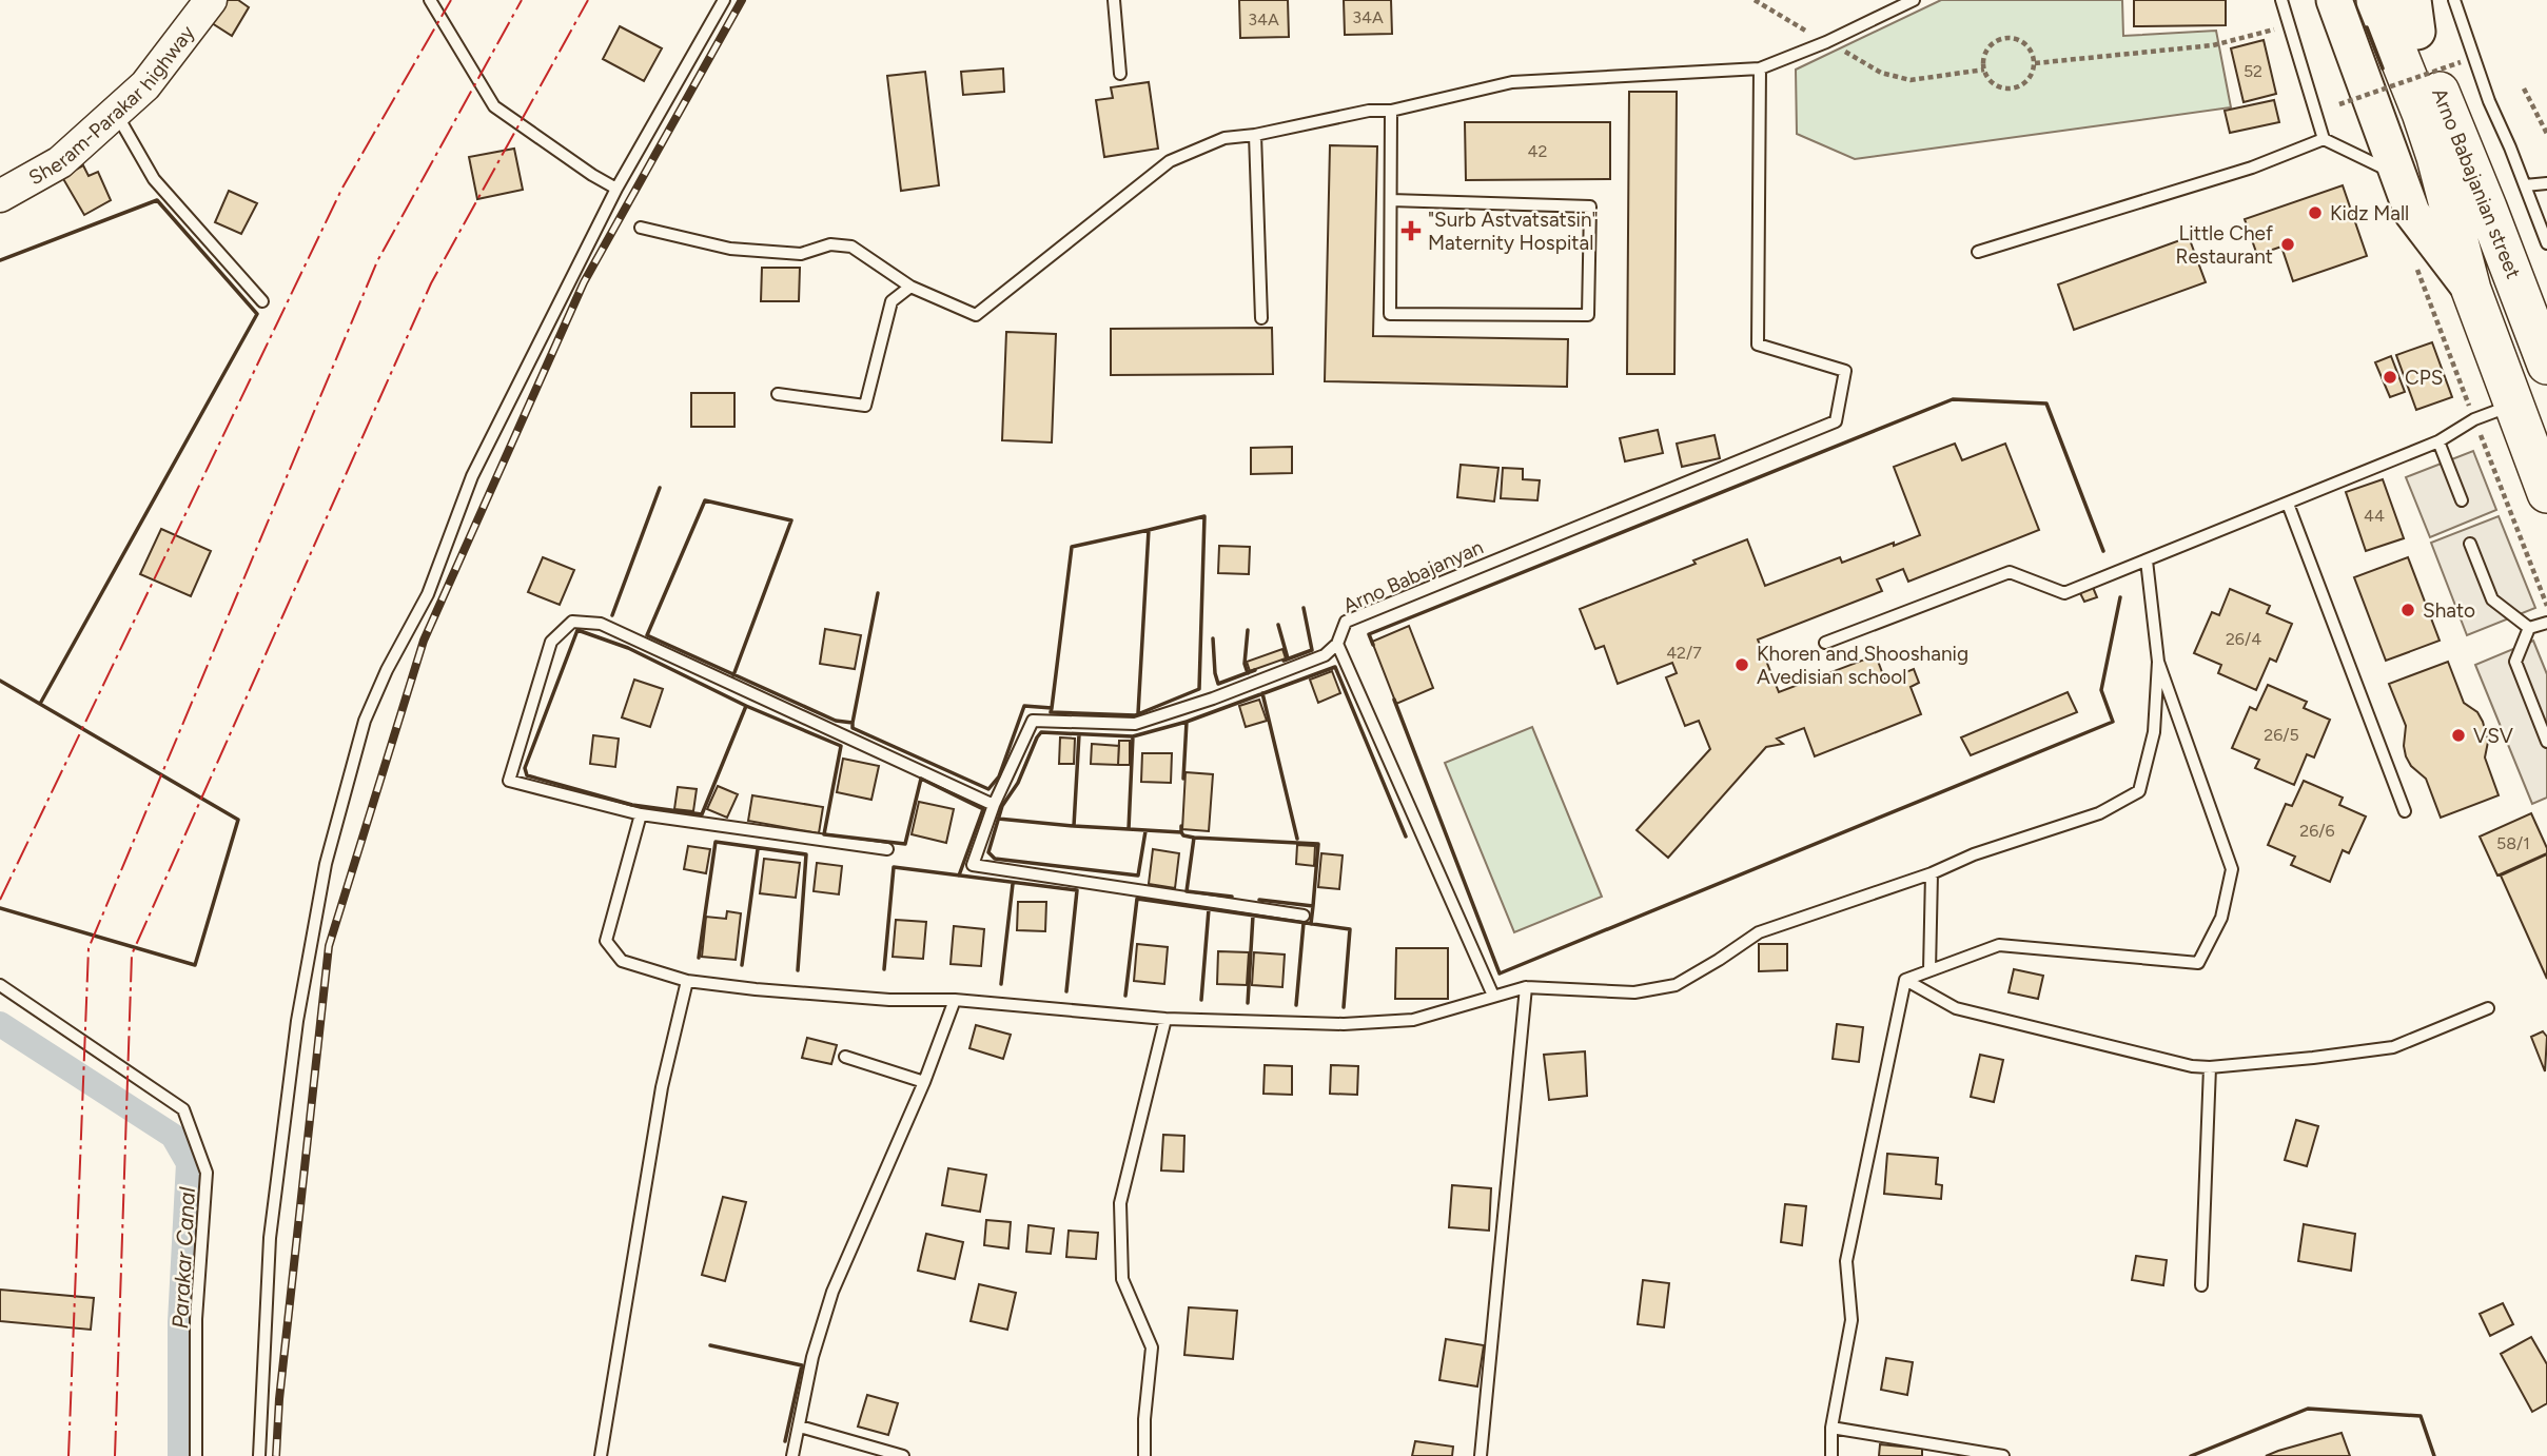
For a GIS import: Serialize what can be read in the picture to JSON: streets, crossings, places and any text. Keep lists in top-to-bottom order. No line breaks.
{"streets":{"highway":["Arno Babajanian street"],"street":["Sheram-Parakar highway"],"lane":["Arno Babajanyan"]},"water":["Parakar Canal"],"places":{"other":["Kidz Mall","Little Chef Restaurant","CPS","Shato","Khoren and Shooshanig Avedisian school","VSV"],"health":["\"Surb Astvatsatsin\" Maternity Hospital"]},"house_numbers":["34A","34A","52","42","44","26/4","42/7","26/5","26/6","58/1"]}
